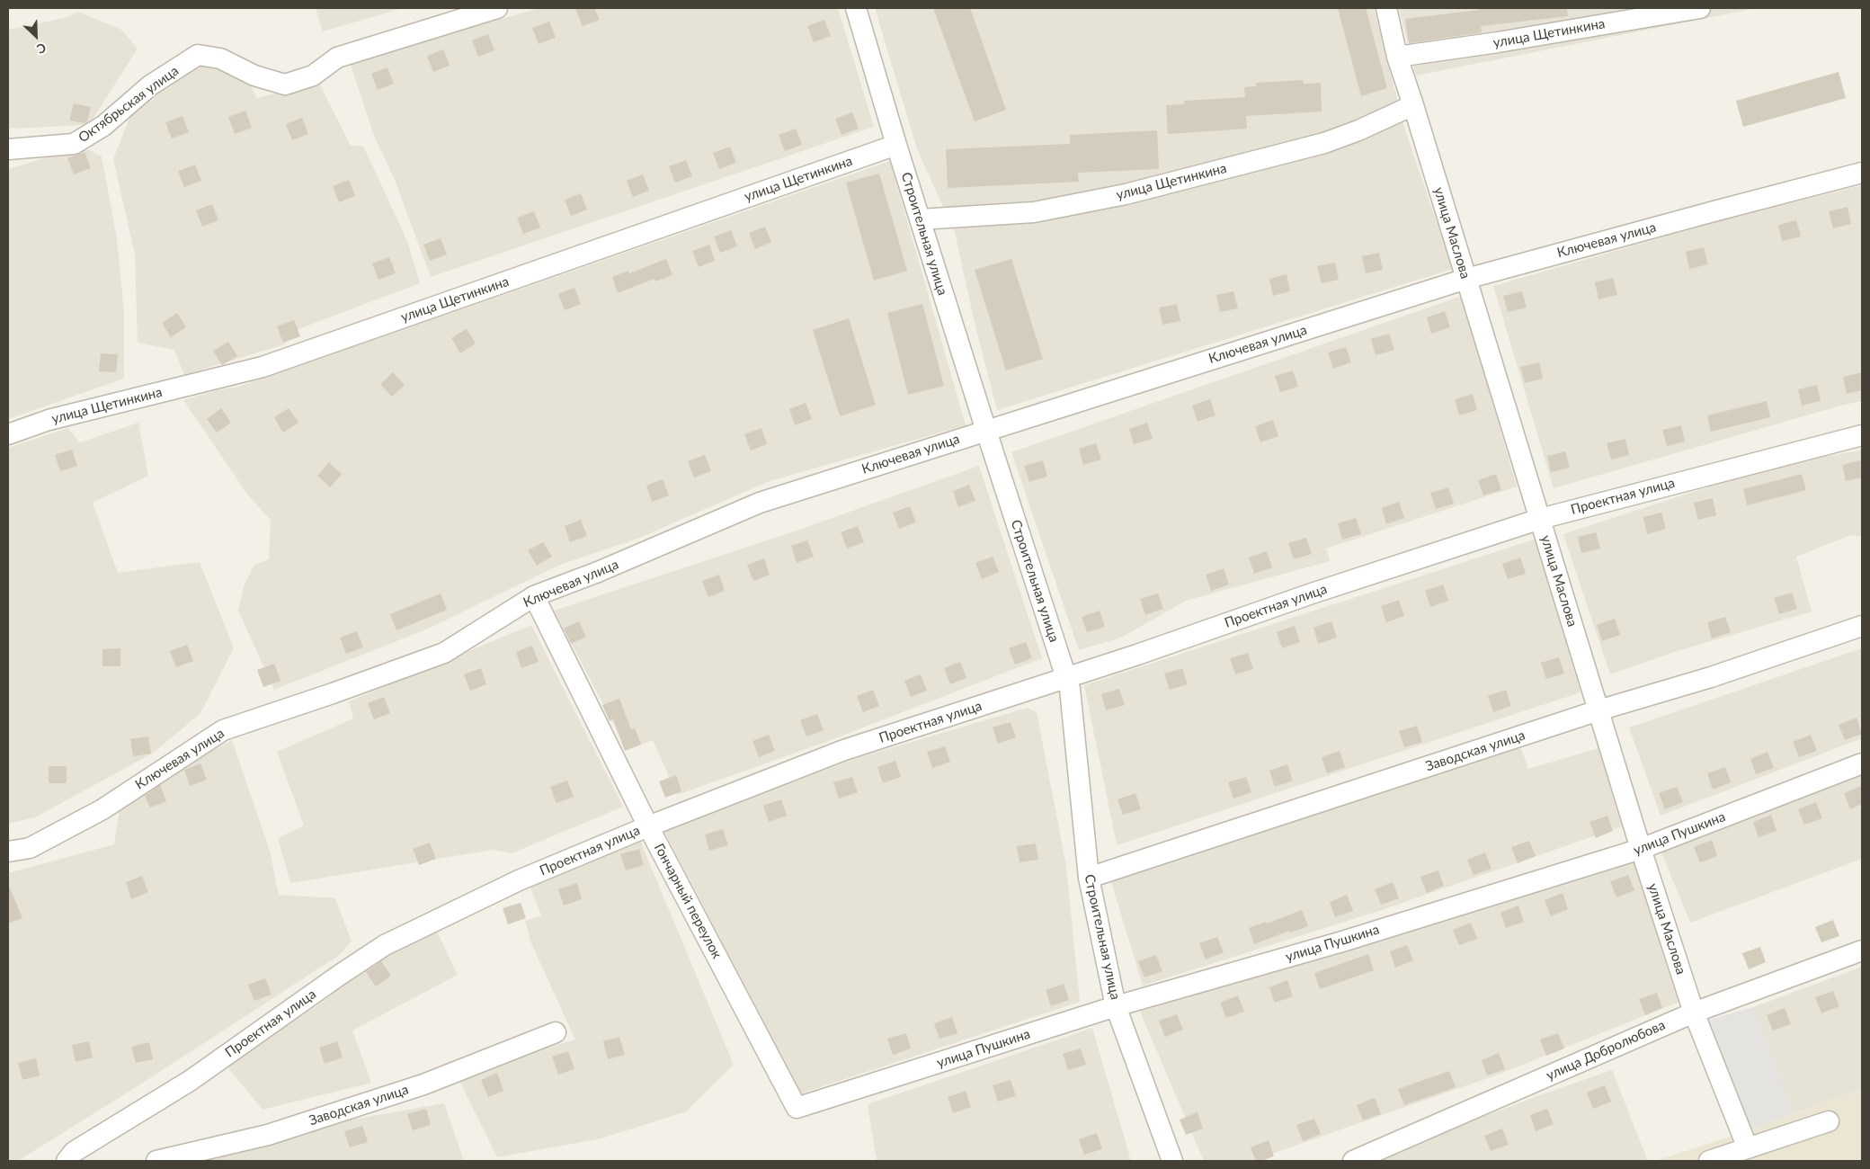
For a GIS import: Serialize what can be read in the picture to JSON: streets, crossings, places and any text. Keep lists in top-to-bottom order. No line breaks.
{"streets":{"street":["улица Щетинкина","Октябрьская улица","улица Маслова","Строительная улица","Ключевая улица","Проектная улица","Заводская улица","улица Пушкина","Гончарный переулок","улица Добролюбова"]},"crossings":[["улица Щетинкина","улица Маслова"],["улица Щетинкина","Строительная улица"],["улица Маслова","Ключевая улица"],["улица Маслова","Проектная улица"],["улица Маслова","Заводская улица"],["улица Маслова","улица Пушкина"],["улица Маслова","улица Добролюбова"],["Строительная улица","Ключевая улица"],["Строительная улица","Проектная улица"],["Строительная улица","Заводская улица"],["Строительная улица","улица Пушкина"],["Ключевая улица","Гончарный переулок"],["Проектная улица","Гончарный переулок"],["улица Пушкина","Гончарный переулок"]],"north":"bottom right"}
